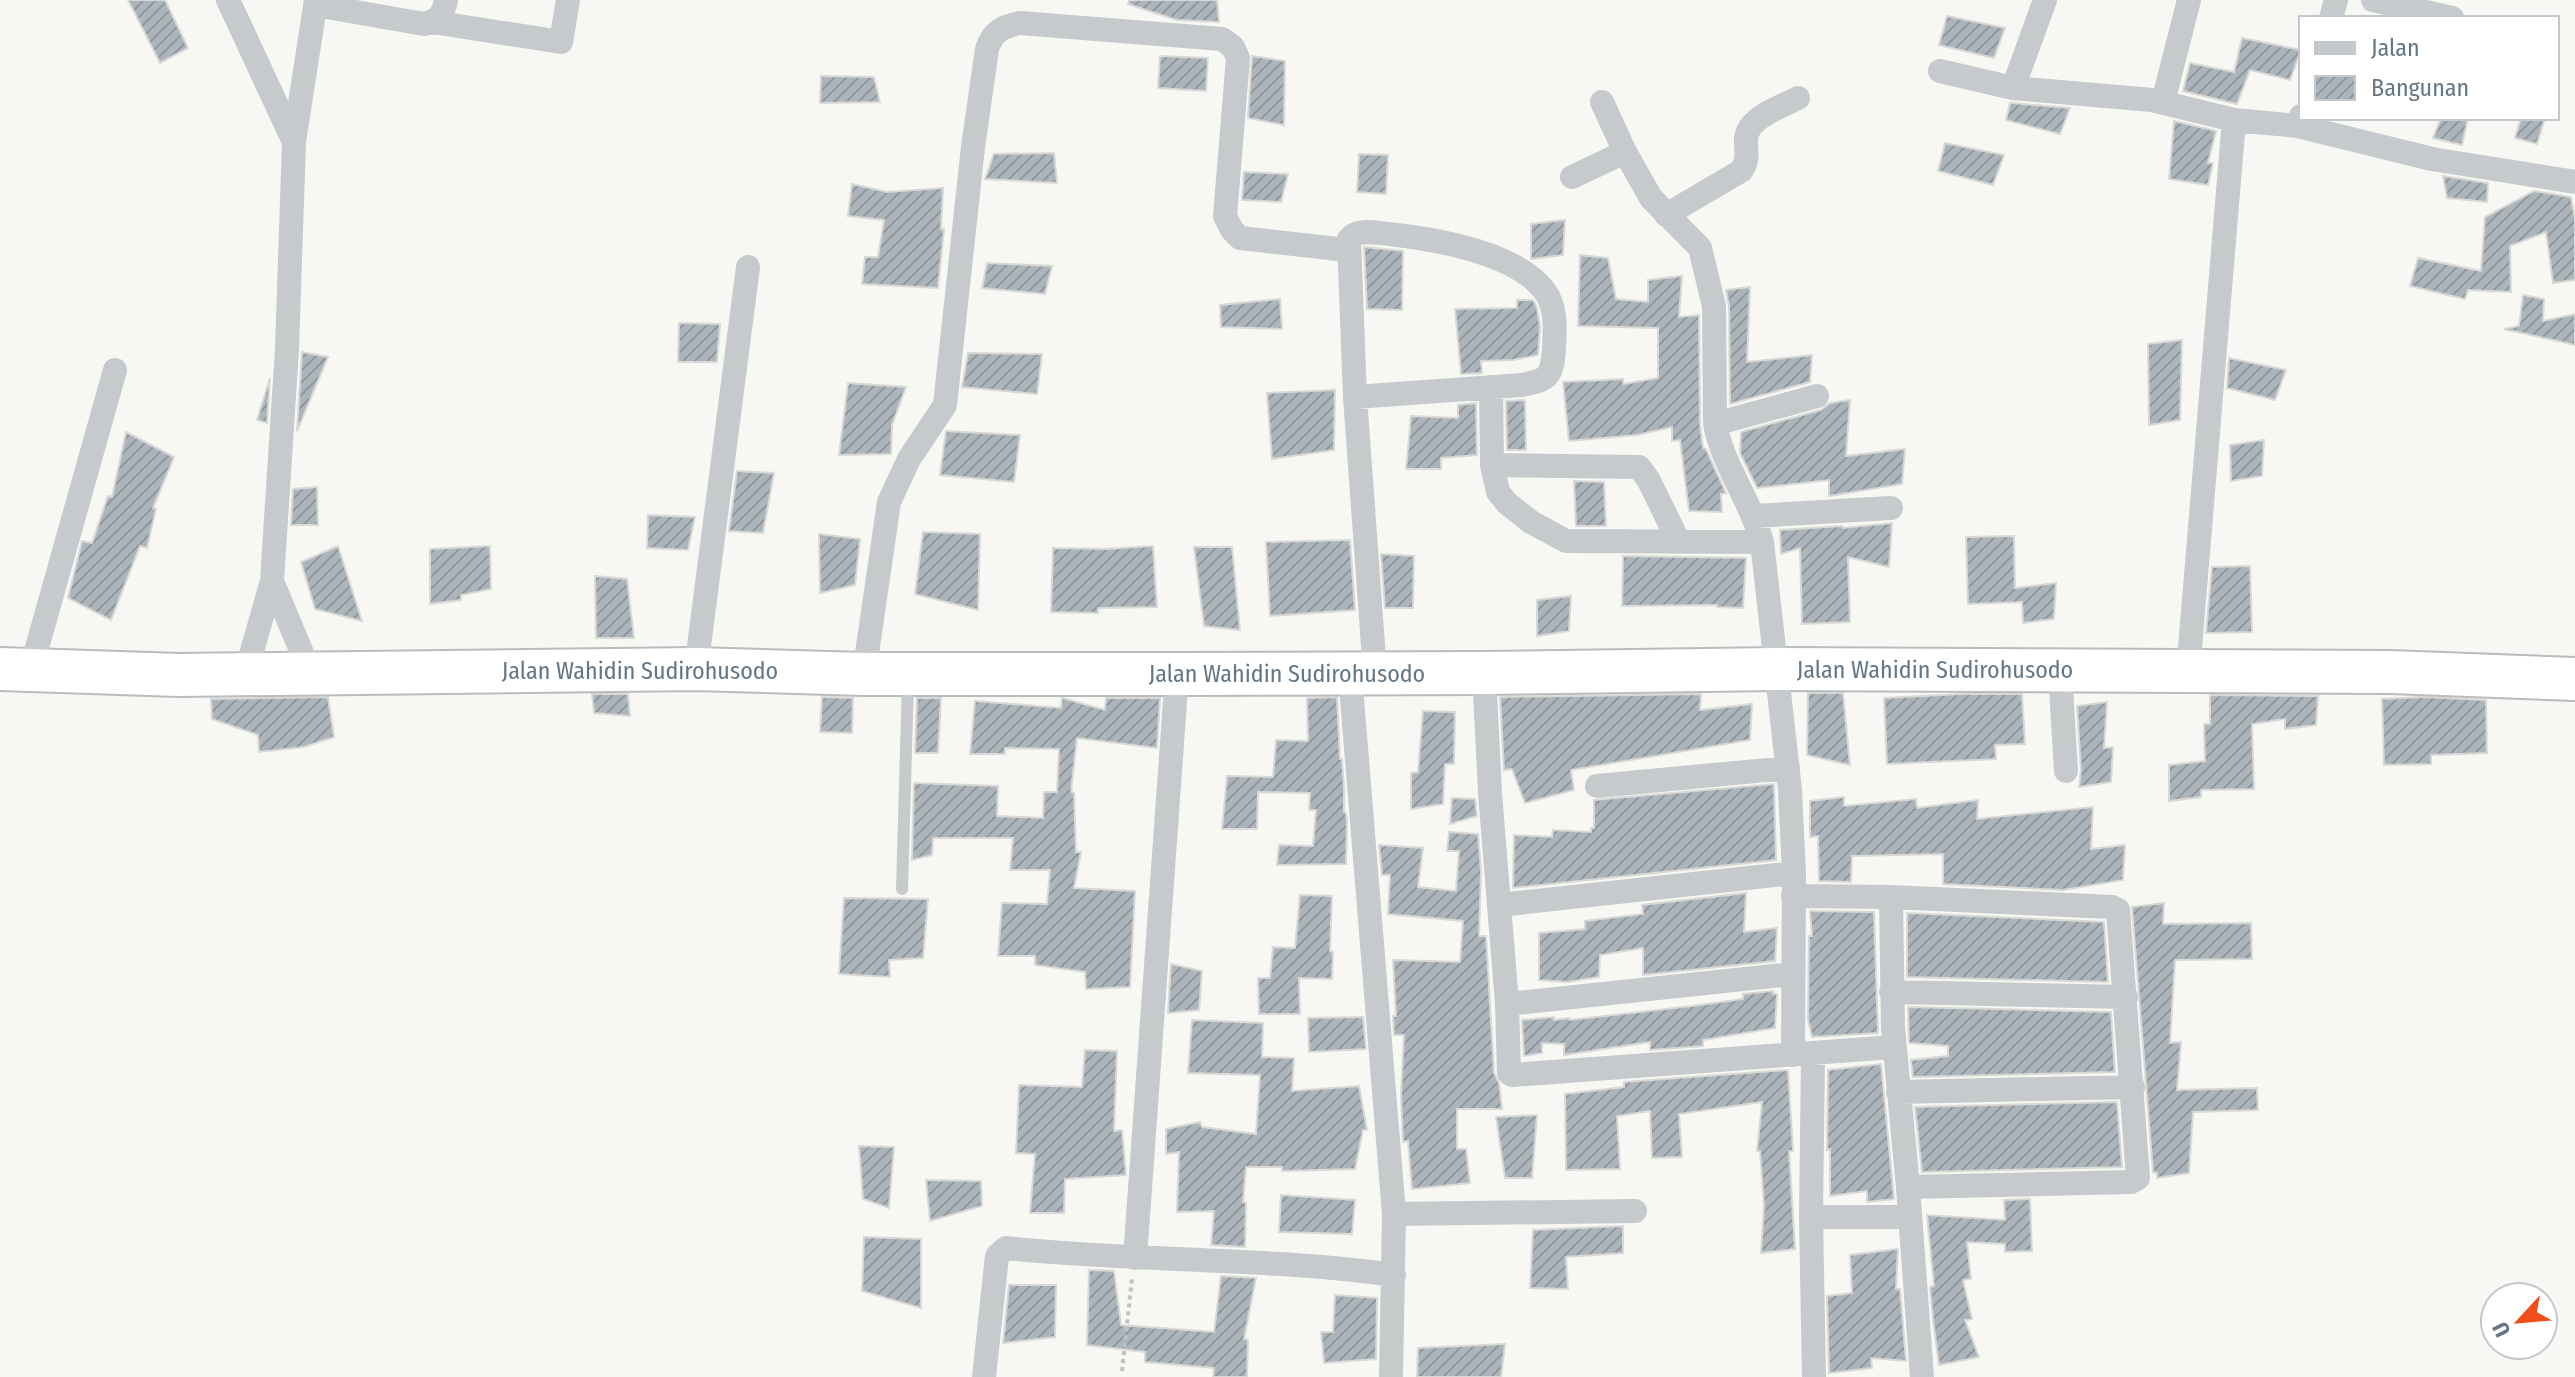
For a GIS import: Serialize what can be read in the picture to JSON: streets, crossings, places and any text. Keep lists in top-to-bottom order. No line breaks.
{"streets":{"highway":["Jalan Wahidin Sudirohusodo"]},"legend":["Jalan","Bangunan"],"north":"bottom left"}
